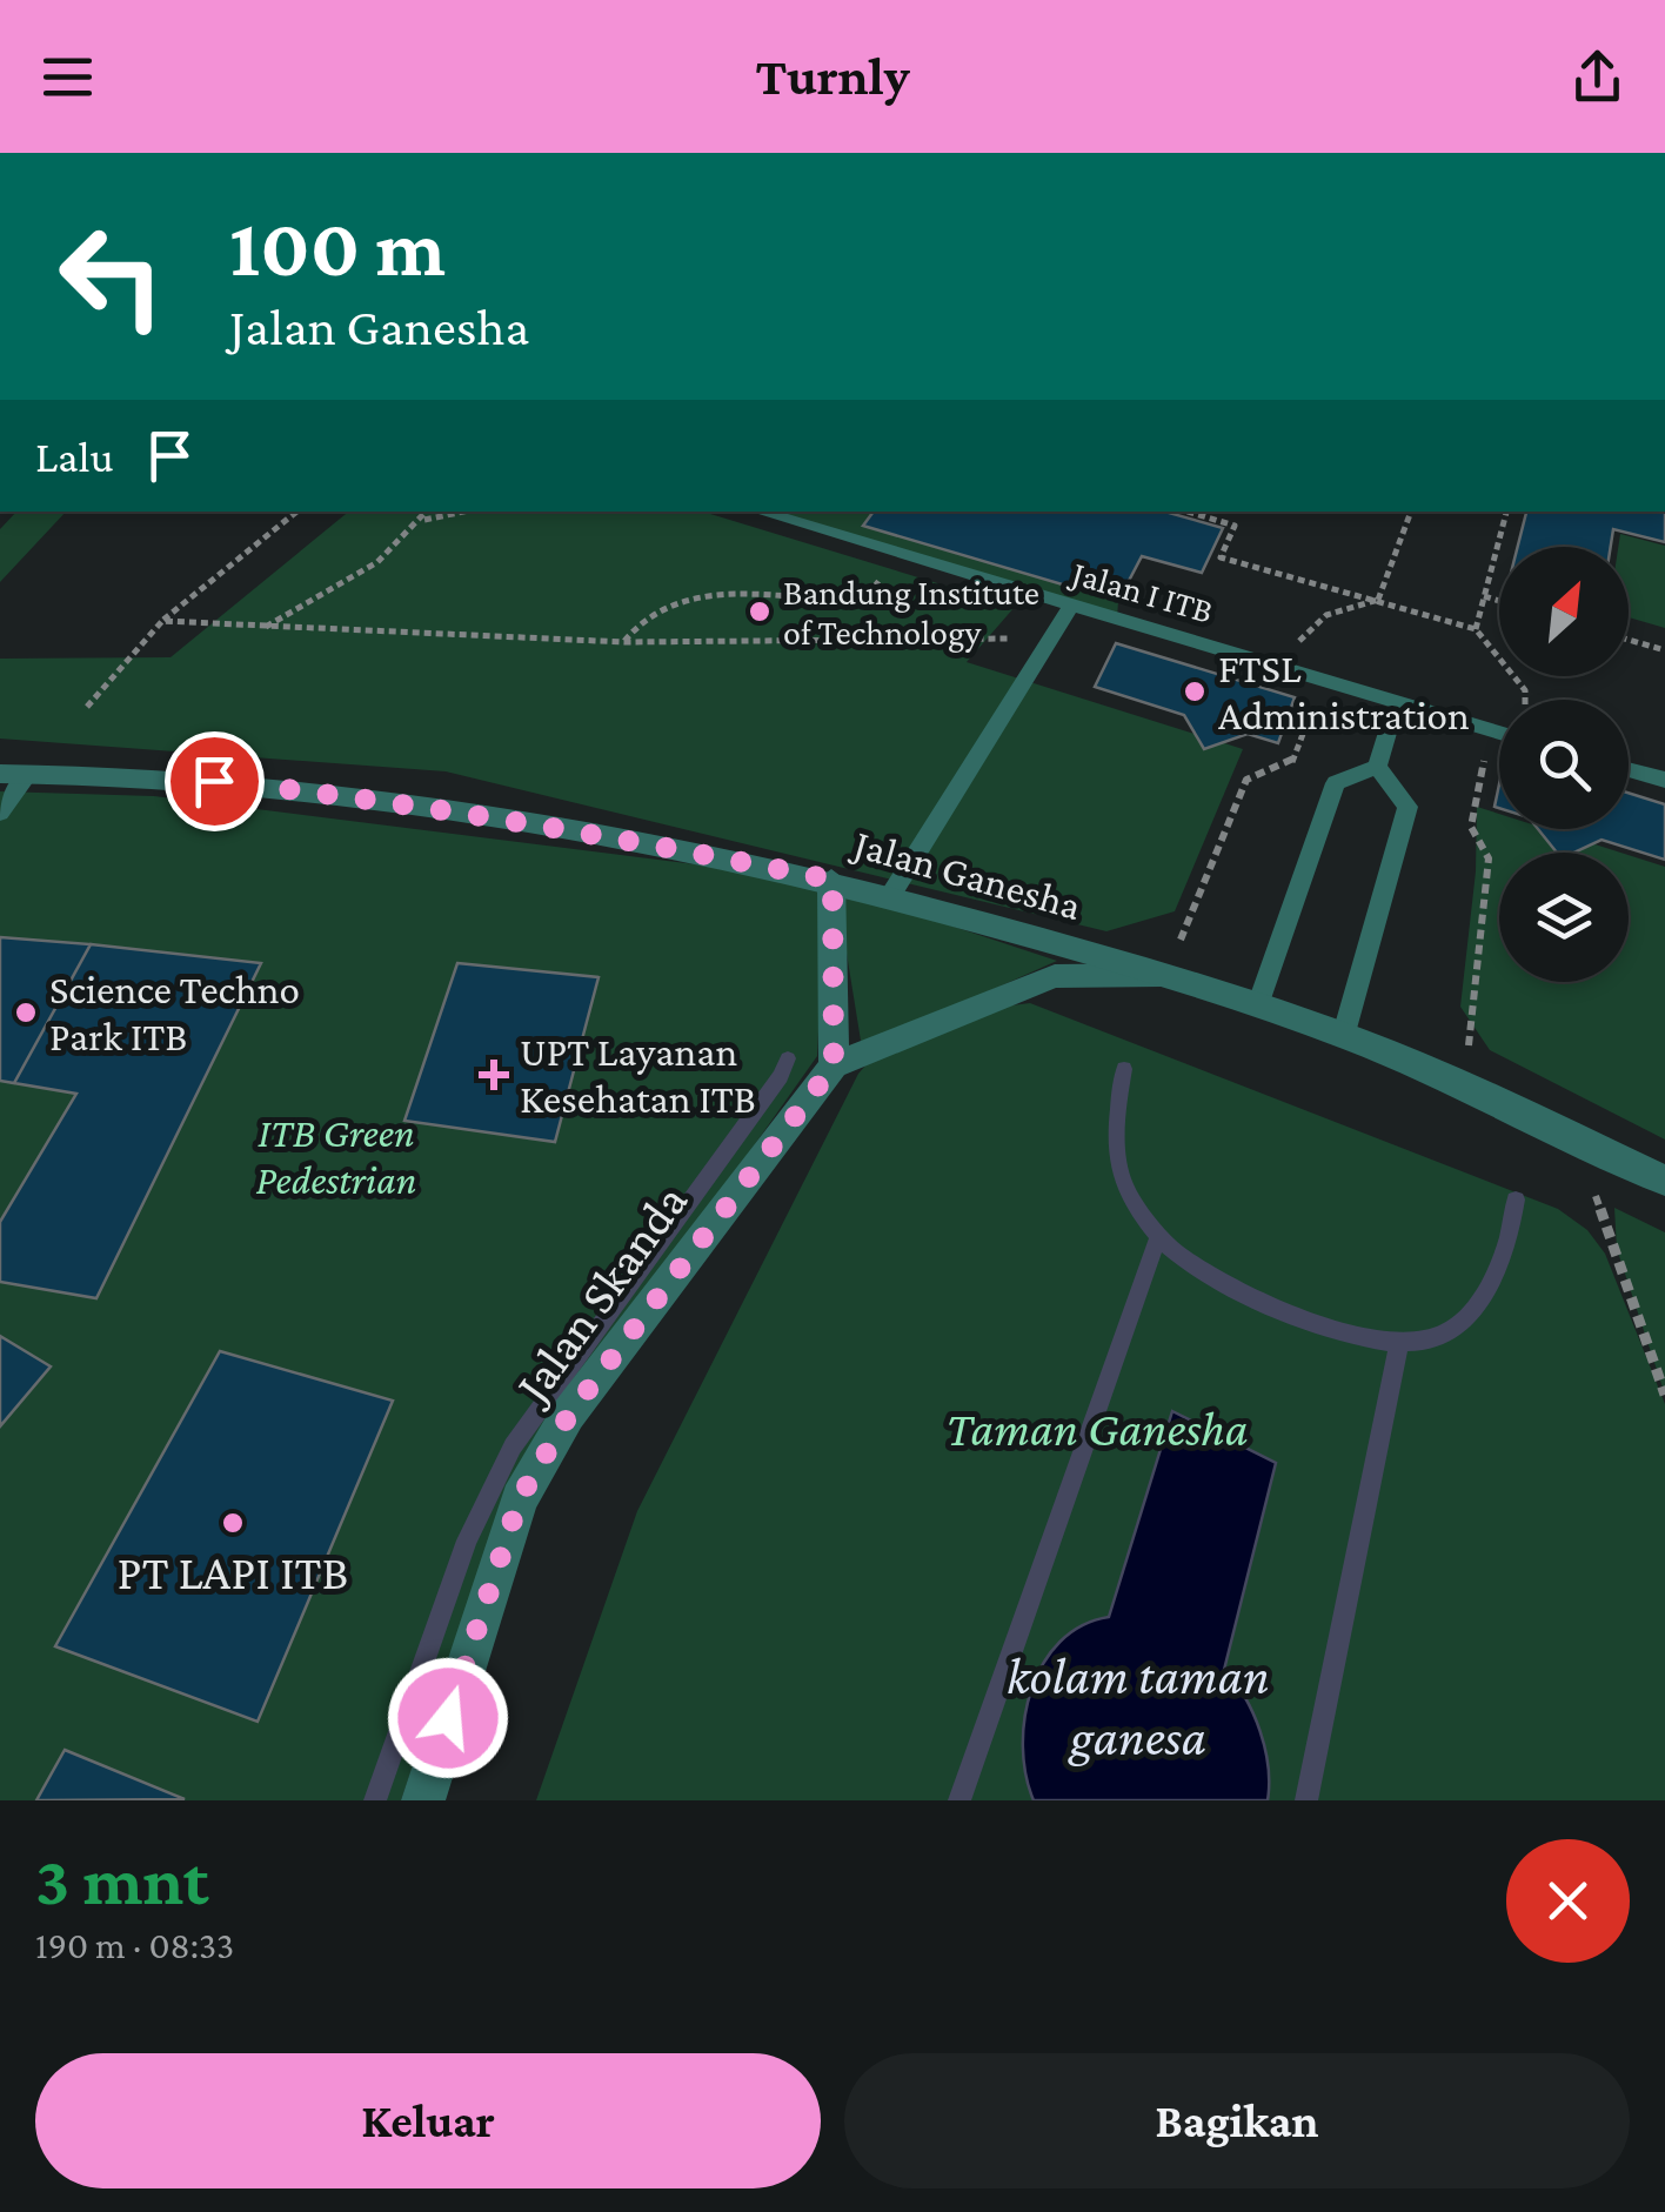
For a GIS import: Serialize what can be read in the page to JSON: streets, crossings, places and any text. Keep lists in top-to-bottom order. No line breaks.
{"streets":{"street":["Jalan Ganesha","Jalan Skanda"],"lane":["Jalan I ITB"]},"water":["kolam taman ganesa"],"parks":["ITB Green Pedestrian","Taman Ganesha"],"places":{"other":["Bandung Institute of Technology","FTSL Administration","Science Techno Park ITB","PT LAPI ITB"],"health":["UPT Layanan Kesehatan ITB"]},"north":"top right","page":{"header":"Turnly","turn":["100 m","Jalan Ganesha"],"then":"Lalu","heading":["3 mnt","190 m · 08:33"],"buttons":["Keluar","Bagikan"]}}
